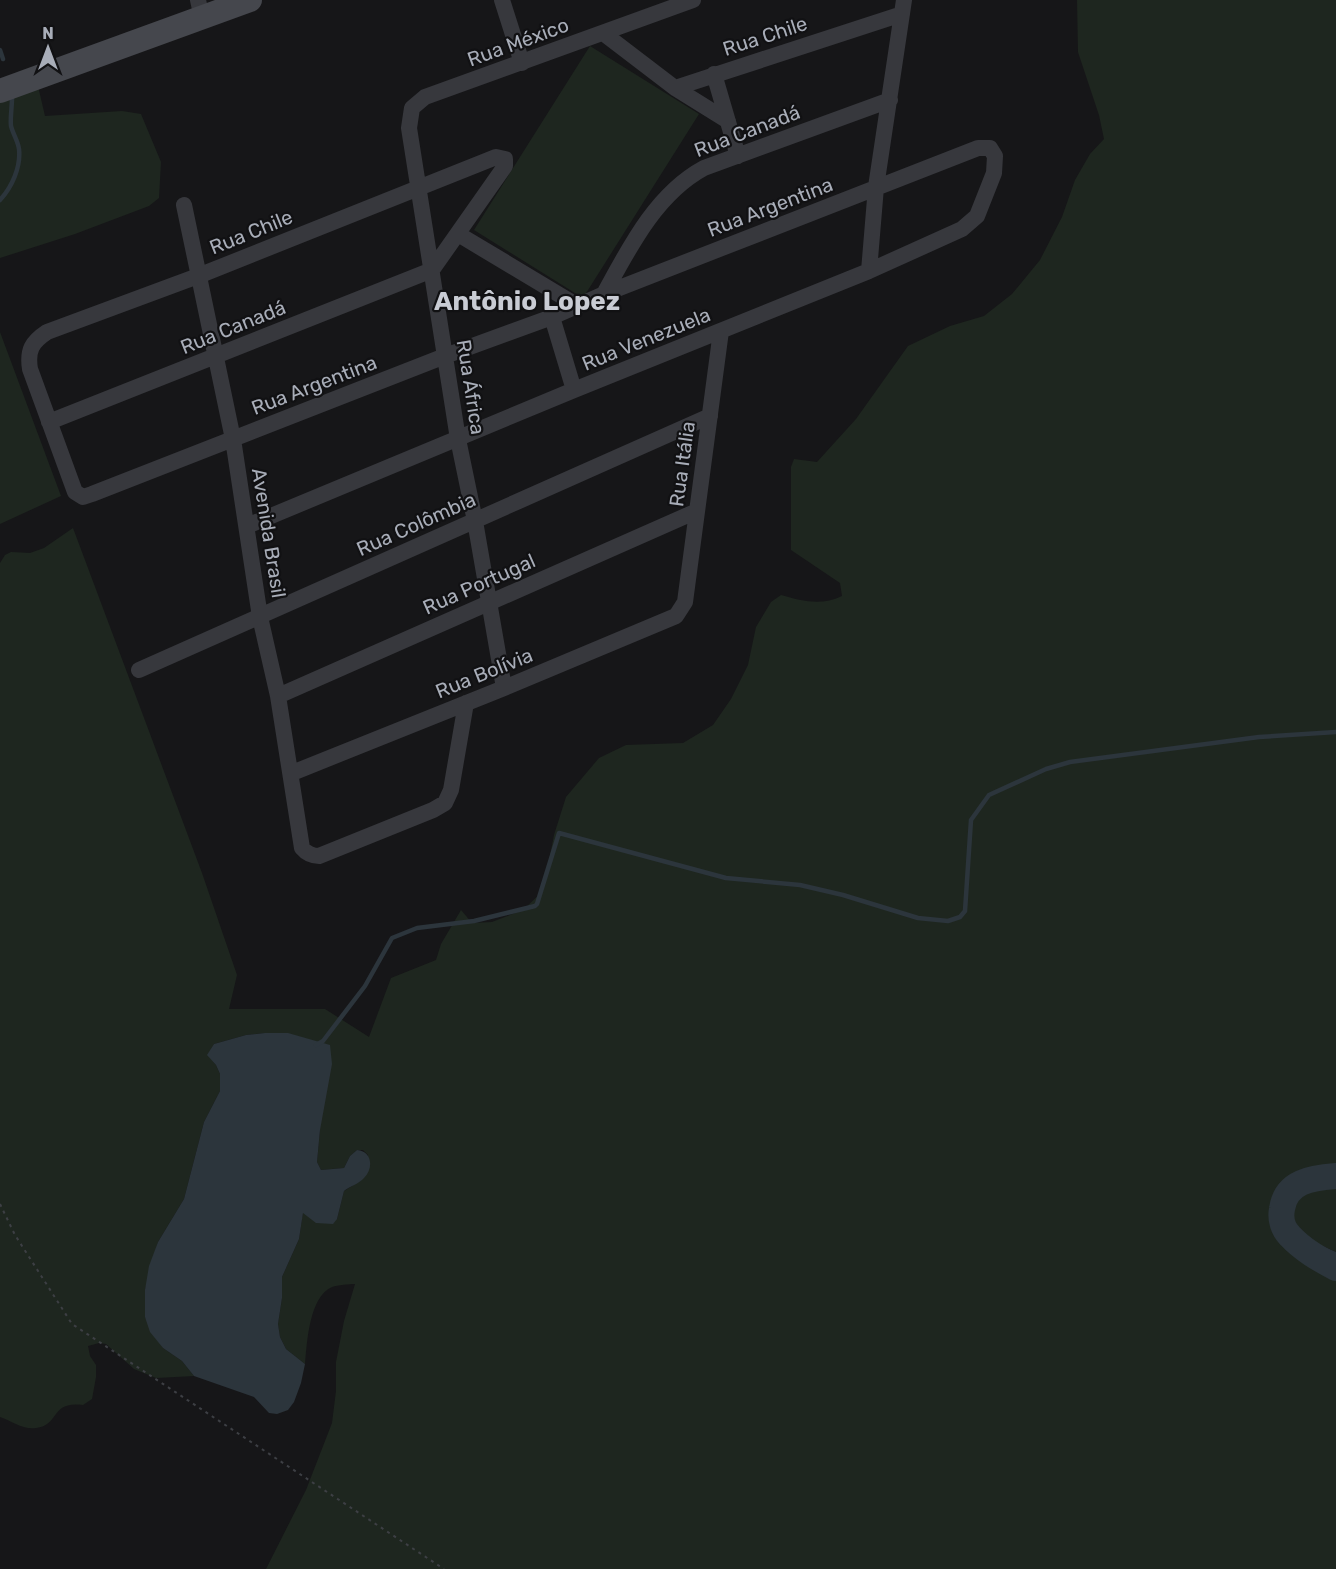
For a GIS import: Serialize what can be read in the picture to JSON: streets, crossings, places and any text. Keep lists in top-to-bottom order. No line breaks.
{"streets":{"street":["Rua Chile","Rua México","Rua Canadá","Rua Argentina","Rua Venezuela","Rua África","Rua Itália","Rua Colômbia","Avenida Brasil","Rua Portugal","Rua Bolívia"]},"crossings":[["Rua Chile","Rua Canadá"],["Rua Chile","Rua Argentina"],["Rua Chile","Rua África"],["Rua Chile","Avenida Brasil"],["Rua México","Rua África"],["Rua Canadá","Rua Argentina"],["Rua Canadá","Rua África"],["Rua Canadá","Avenida Brasil"],["Rua Argentina","Rua Venezuela"],["Rua Argentina","Rua África"],["Rua Argentina","Avenida Brasil"],["Rua Venezuela","Rua África"],["Rua Venezuela","Rua Itália"],["Rua Venezuela","Avenida Brasil"],["Rua África","Rua Colômbia"],["Rua África","Rua Portugal"],["Rua África","Rua Bolívia"],["Rua Itália","Rua Colômbia"],["Rua Itália","Rua Portugal"],["Rua Itália","Rua Bolívia"],["Rua Colômbia","Avenida Brasil"],["Avenida Brasil","Rua Portugal"],["Avenida Brasil","Rua Bolívia"]],"districts":["Antônio Lopez"],"north":"top"}
